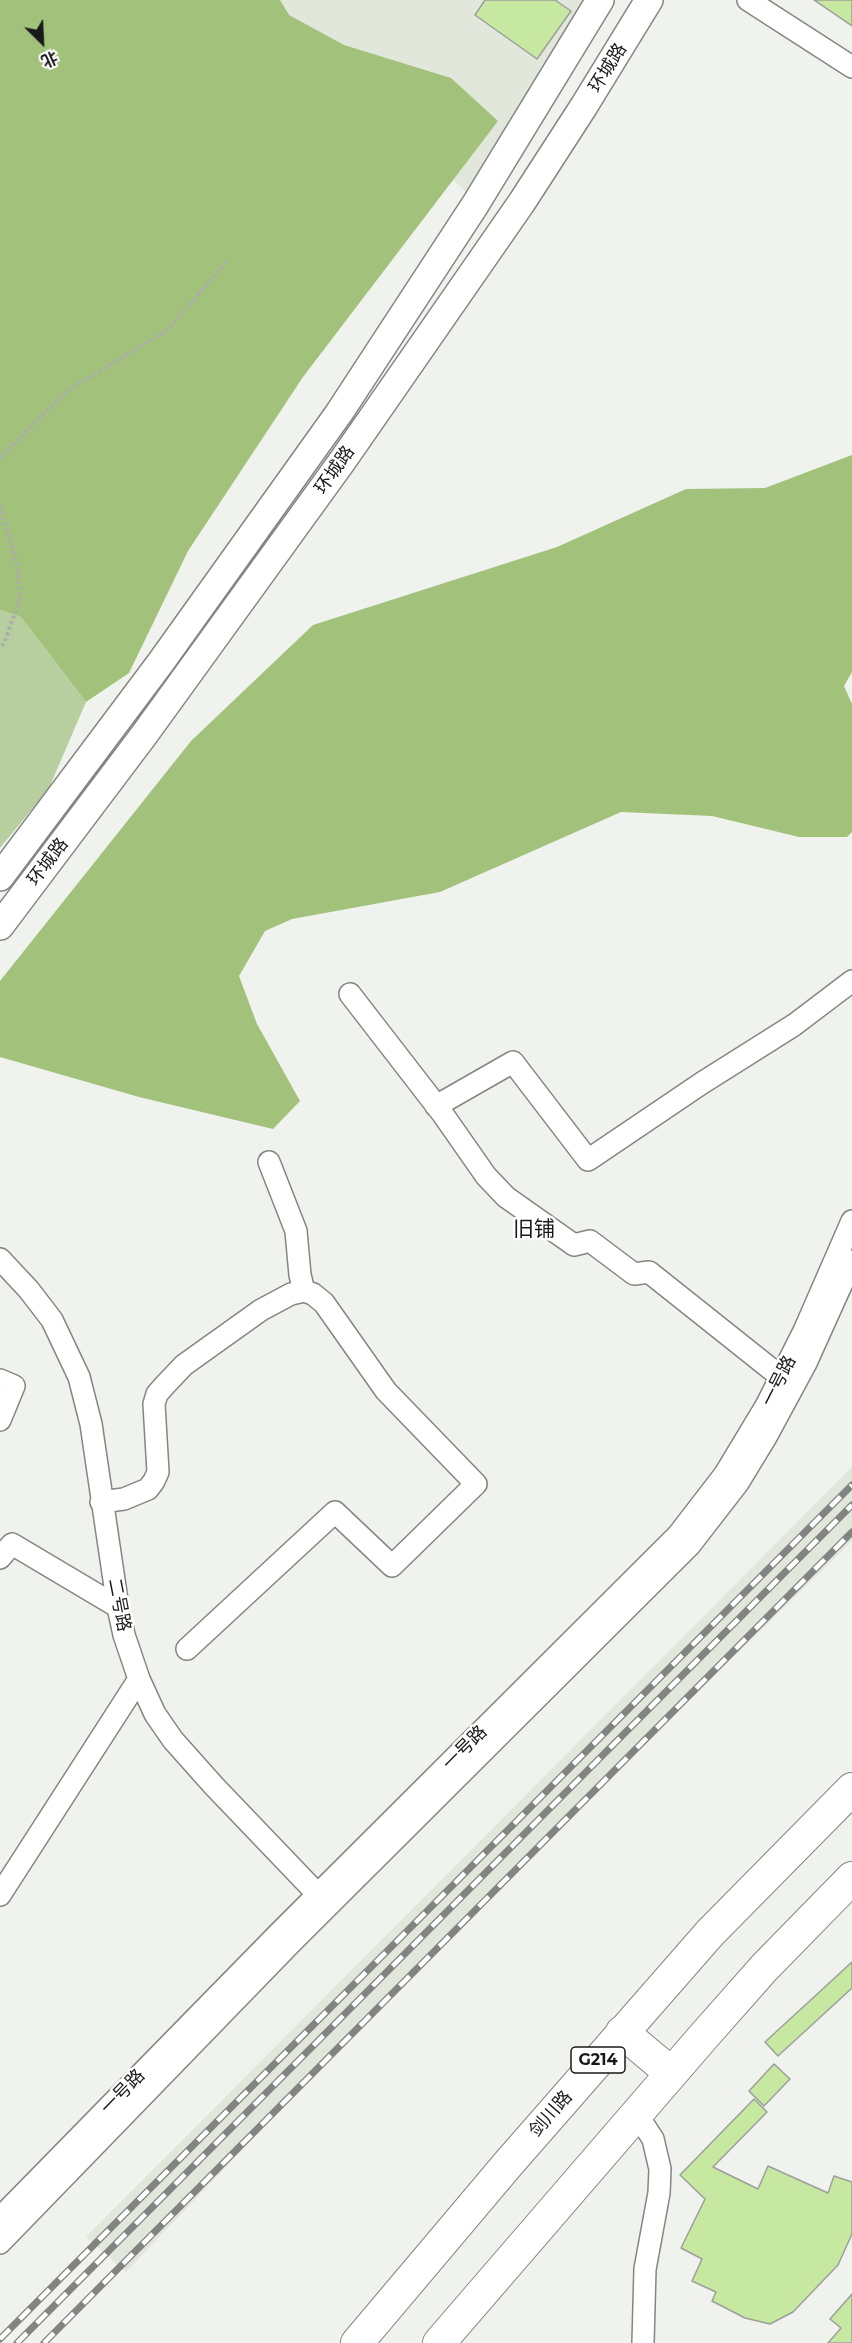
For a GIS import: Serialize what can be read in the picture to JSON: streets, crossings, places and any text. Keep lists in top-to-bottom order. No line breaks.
{"streets":{"highway":["G214","剑川路"],"main road":["环城路"],"street":["一号路","二号路"]},"crossings":[["一号路","二号路"]],"districts":["旧铺"],"north":"bottom right"}
